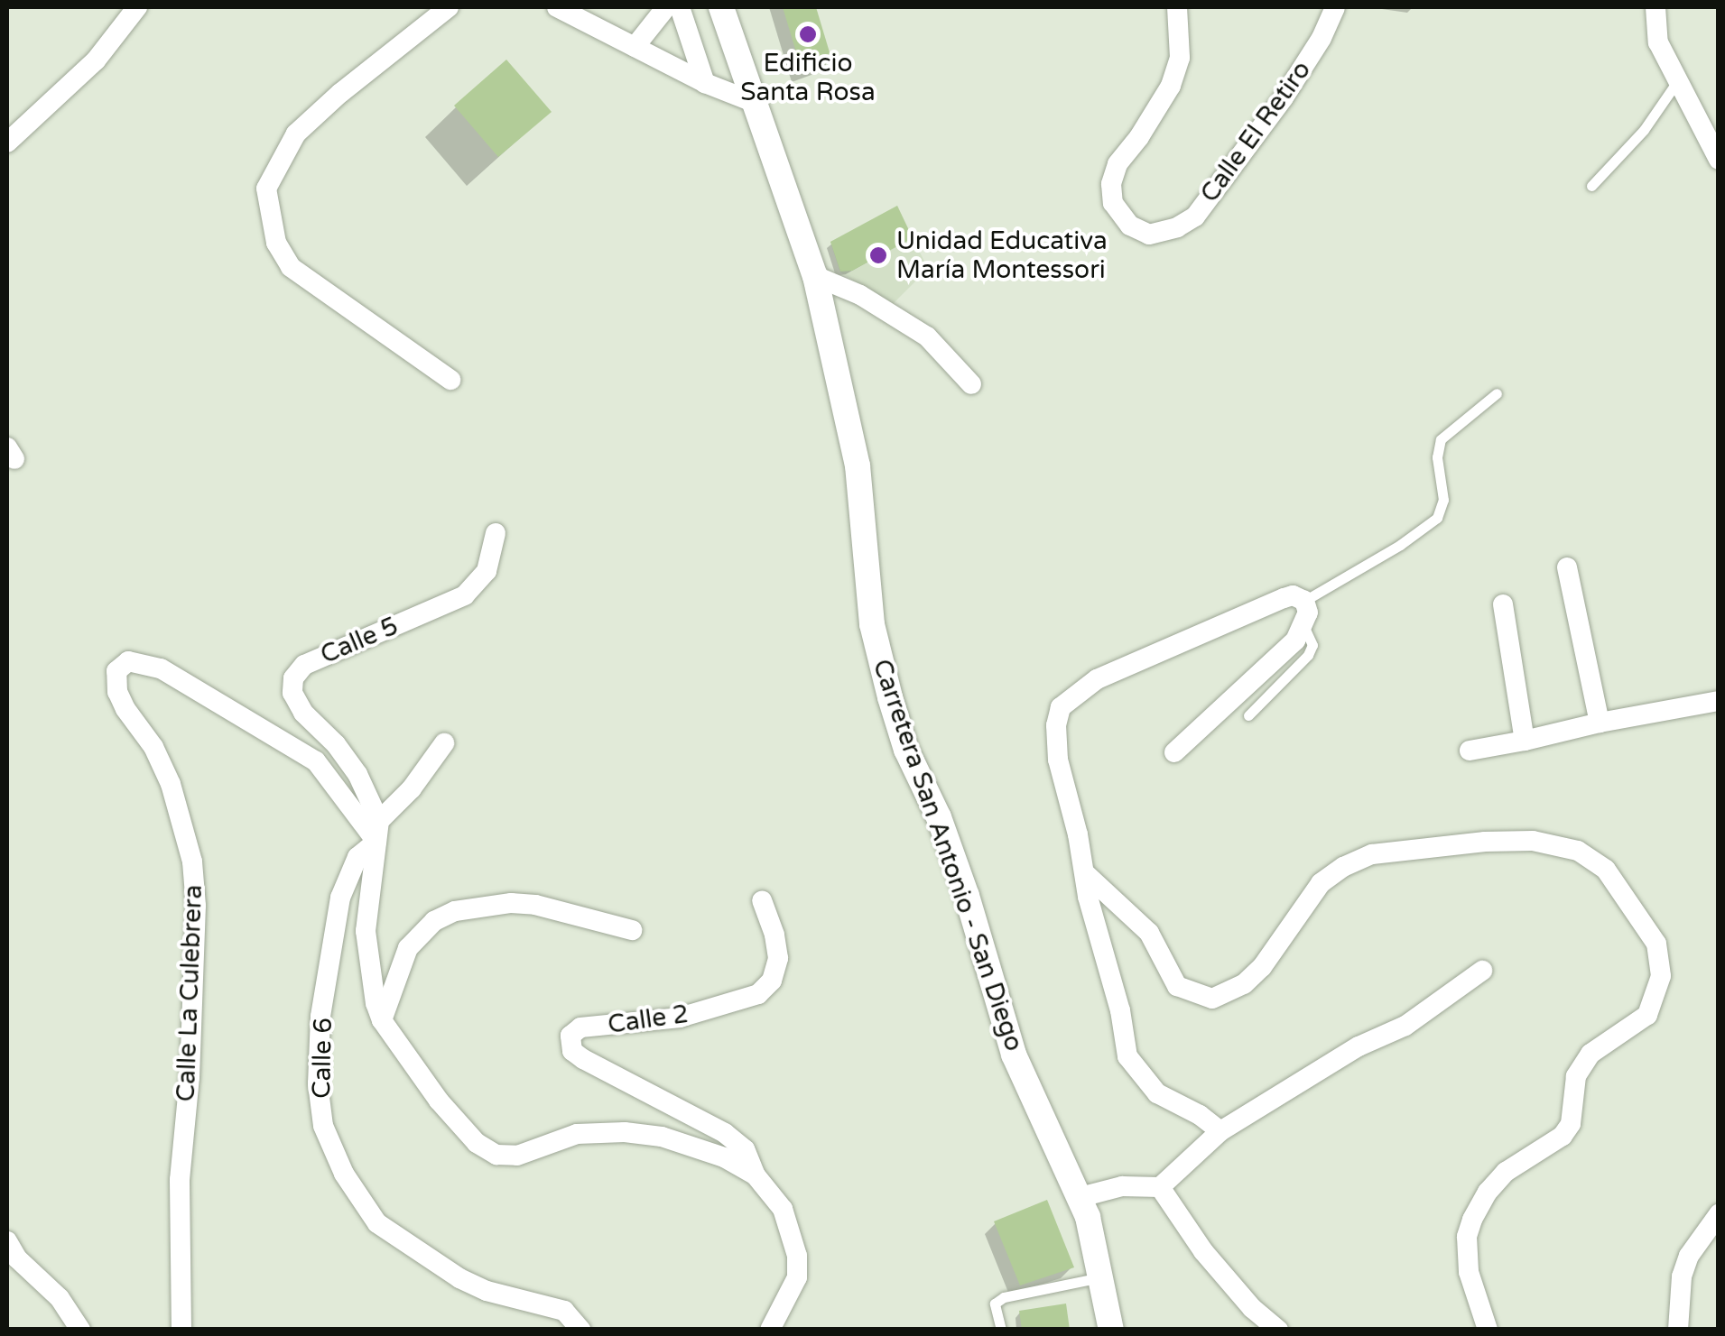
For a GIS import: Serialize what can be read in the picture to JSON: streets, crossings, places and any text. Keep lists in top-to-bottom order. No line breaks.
{"streets":{"street":["Calle El Retiro","Calle 5","Carretera San Antonio - San Diego","Calle La Culebrera","Calle 2","Calle 6"]},"crossings":[["Calle 5","Calle La Culebrera"],["Calle 5","Calle 6"],["Calle La Culebrera","Calle 6"]],"places":["Edificio Santa Rosa","Unidad Educativa María Montessori"]}
